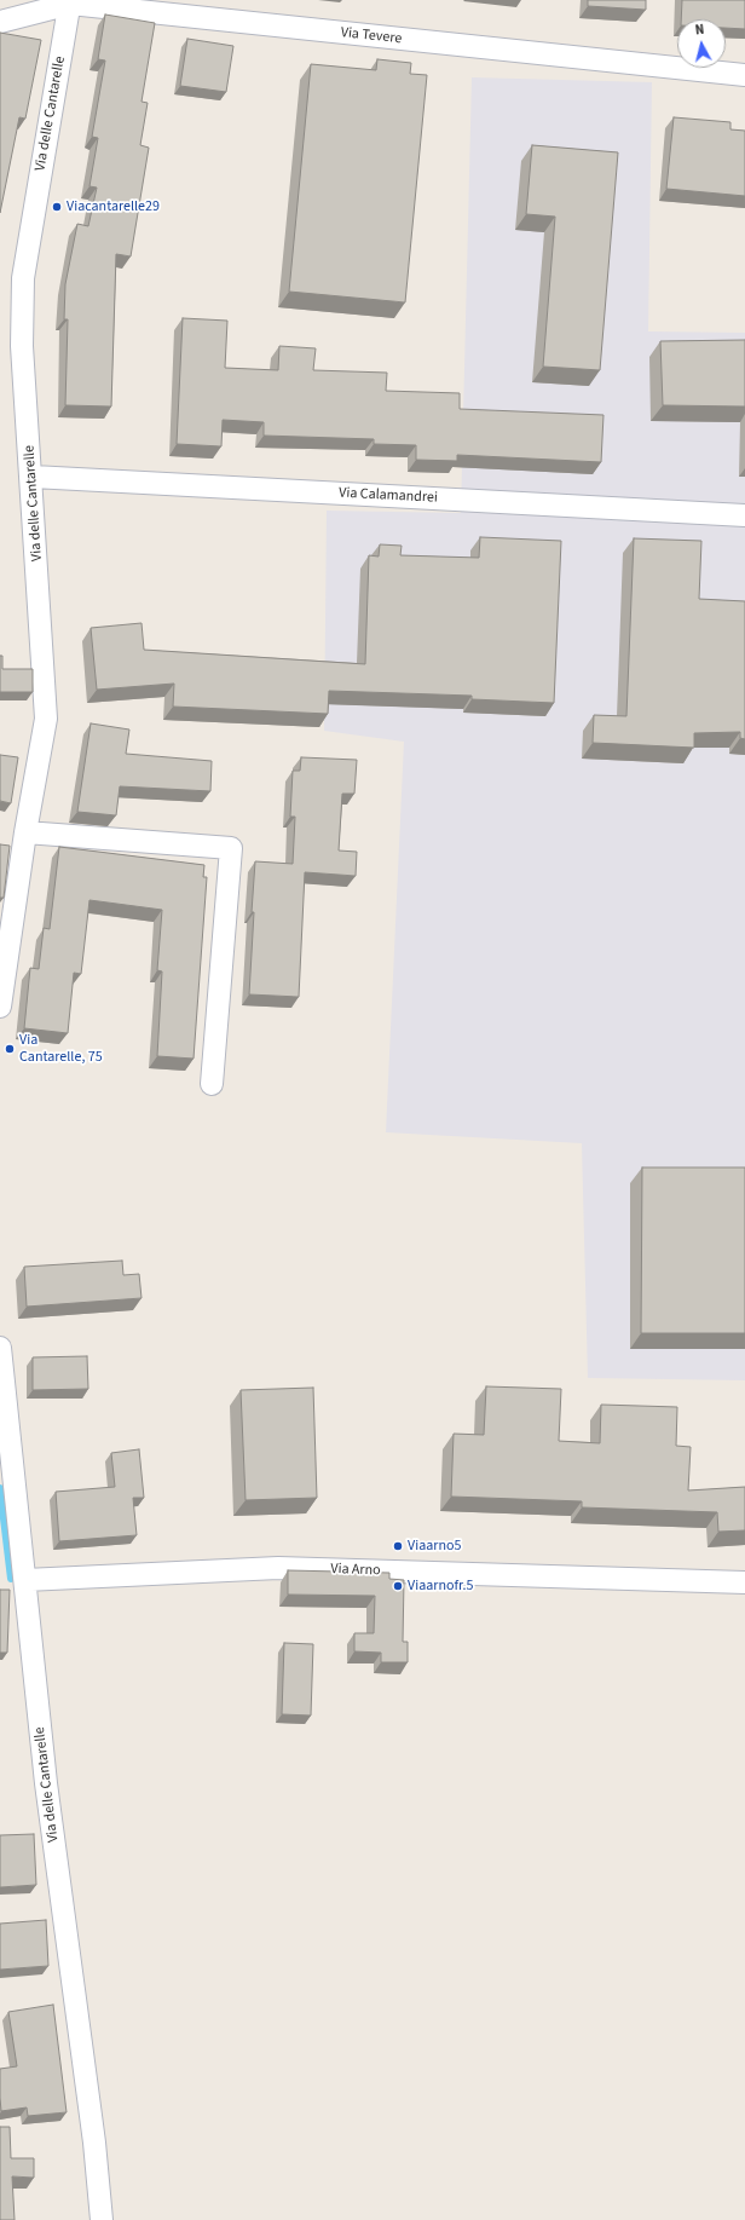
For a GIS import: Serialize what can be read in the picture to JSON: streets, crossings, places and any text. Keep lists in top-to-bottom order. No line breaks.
{"streets":{"street":["Via Tevere","Via delle Cantarelle","Via Calamandrei","Via Arno"]},"crossings":[["Via Tevere","Via delle Cantarelle"],["Via delle Cantarelle","Via Calamandrei"],["Via delle Cantarelle","Via Arno"]],"places":["Viacantarelle29","Via Cantarelle, 75","Viaarno5","Viaarnofr.5"],"north":"top"}
